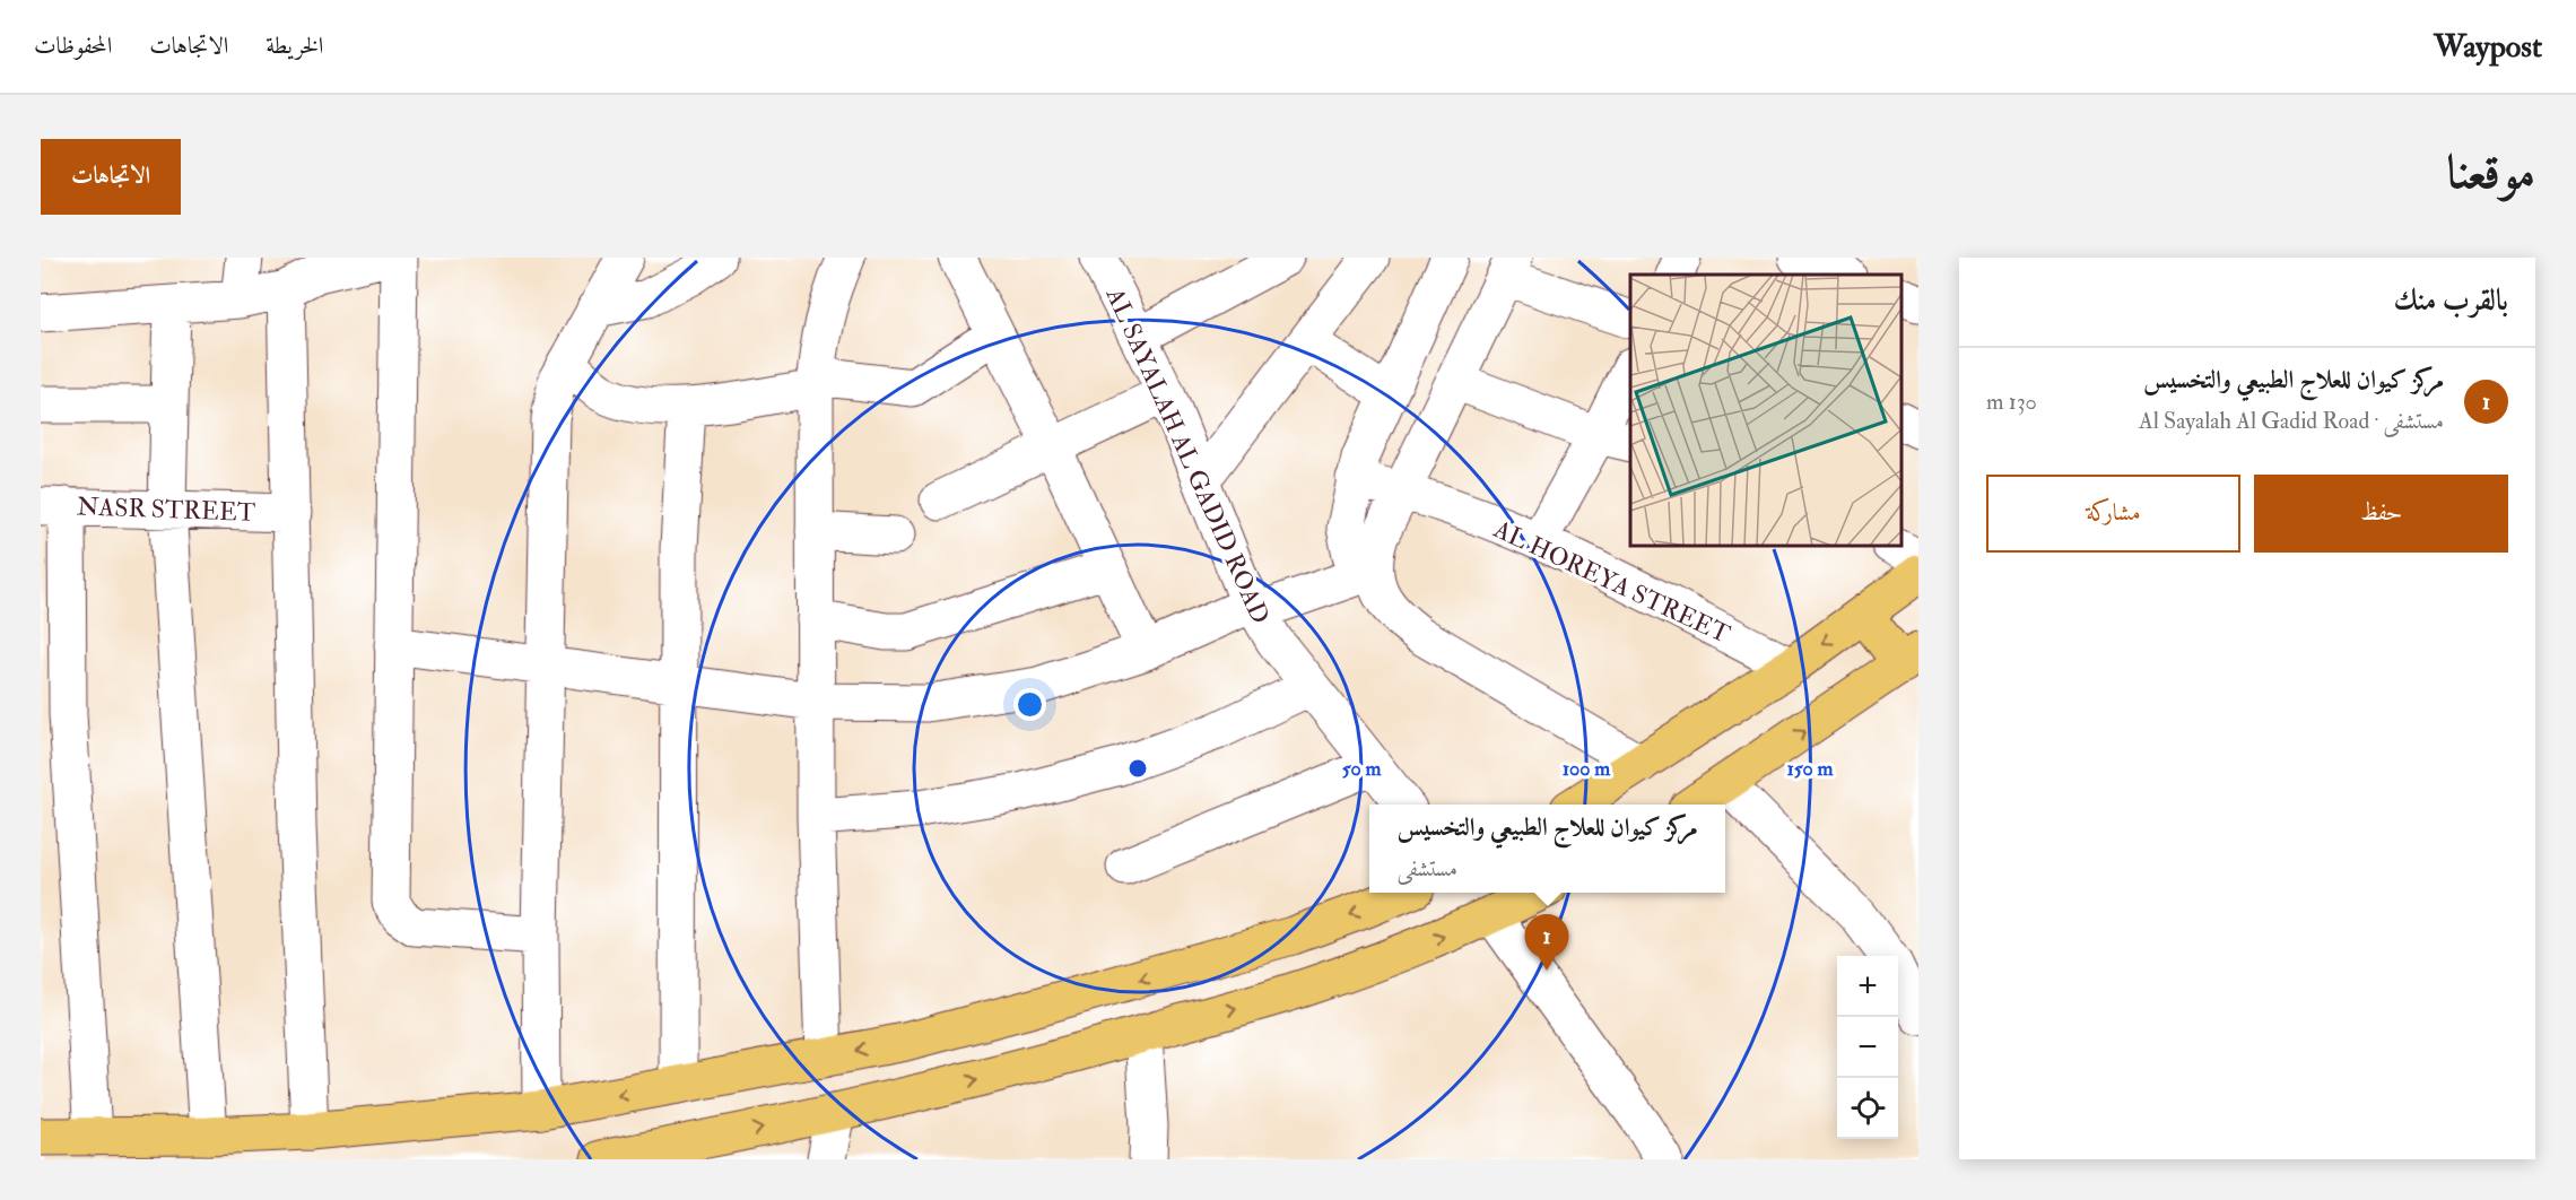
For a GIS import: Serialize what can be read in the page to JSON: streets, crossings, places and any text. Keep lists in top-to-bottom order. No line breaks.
{"streets":{"street":["AL SAYALAH AL GADID ROAD","NASR STREET","AL HOREYA STREET"]},"page":{"header":"Waypost","nav":["الخريطة","الاتجاهات","المحفوظات"],"title":"موقعنا","buttons":["الاتجاهات",["حفظ","مشاركة"]],"heading":"بالقرب منك","list":[{"mark":"1","name":"مركز كيوان للعلاج الطبيعي والتخسيس","note":"مستشفى · Al Sayalah Al Gadid Road","value":"130 m"}],"popup":["مركز كيوان للعلاج الطبيعي والتخسيس","مستشفى"],"pins":"1","map_buttons":["+","−"]},"rings":["50 m","100 m","150 m"]}
